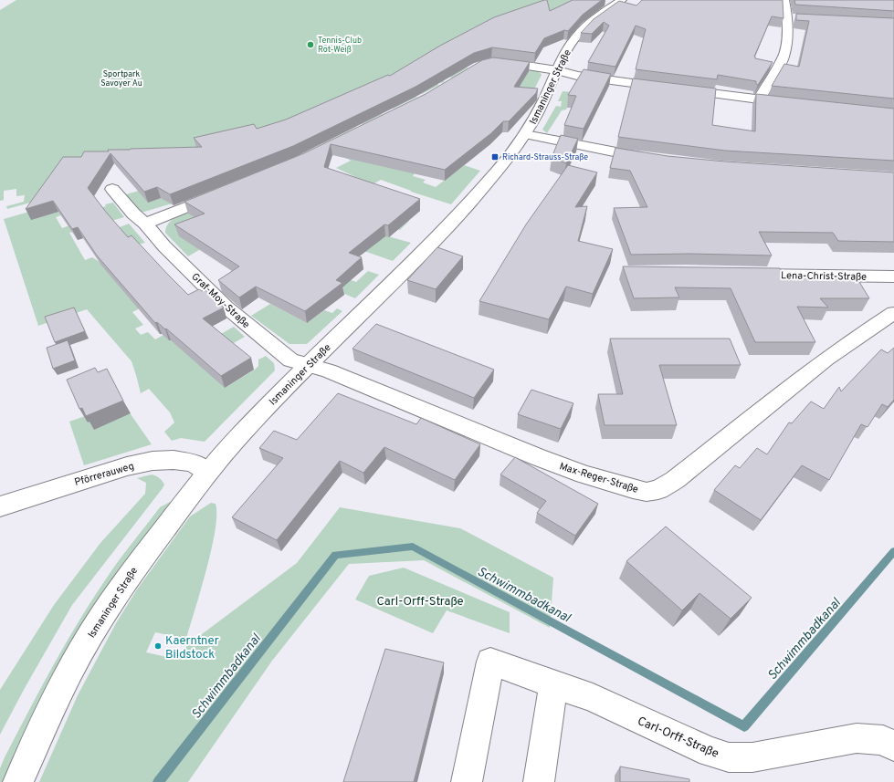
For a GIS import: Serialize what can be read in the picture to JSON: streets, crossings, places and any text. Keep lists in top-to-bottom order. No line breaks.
{"streets":{"street":["Ismaninger Straße","Lena-Christ-Straße","Graf-Moy-Straße","Pförrerauweg","Max-Reger-Straße","Carl-Orff-Straße"]},"crossings":[["Ismaninger Straße","Graf-Moy-Straße"],["Ismaninger Straße","Pförrerauweg"],["Ismaninger Straße","Max-Reger-Straße"],["Graf-Moy-Straße","Max-Reger-Straße"]],"water":["Schwimmbadkanal"],"parks":["Sportpark Savoyer Au","Carl-Orff-Straße"],"places":{"other":["Tennis-Club Rot-Weiß","Kaerntner Bildstock"],"transit":["Richard-Strauss-Straße"]}}
